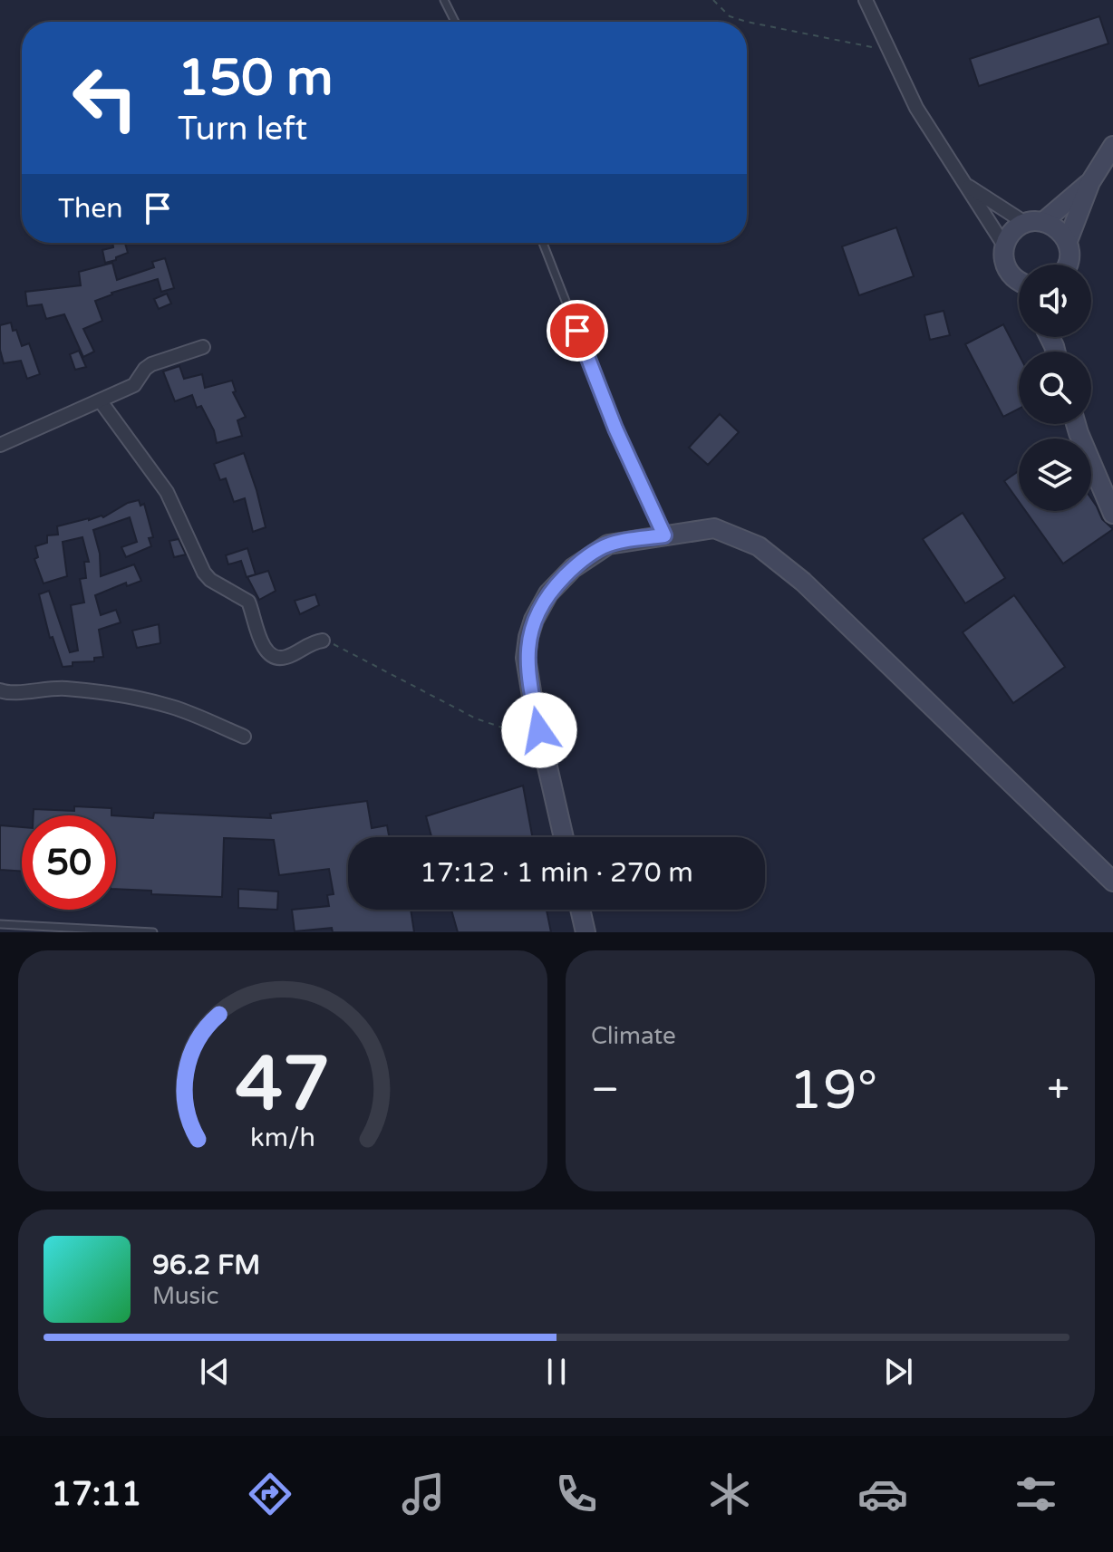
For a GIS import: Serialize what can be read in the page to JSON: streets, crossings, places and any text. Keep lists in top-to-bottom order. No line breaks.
{"page":{"turn":["150 m","Turn left"],"then":"Then","limit":"50","trip":"17:12 · 1 min · 270 m","tile":"Climate","heat":["−","19°","+"],"song":["96.2 FM","Music"],"tabs":"17:11","gauge":["47","km/h"]}}
